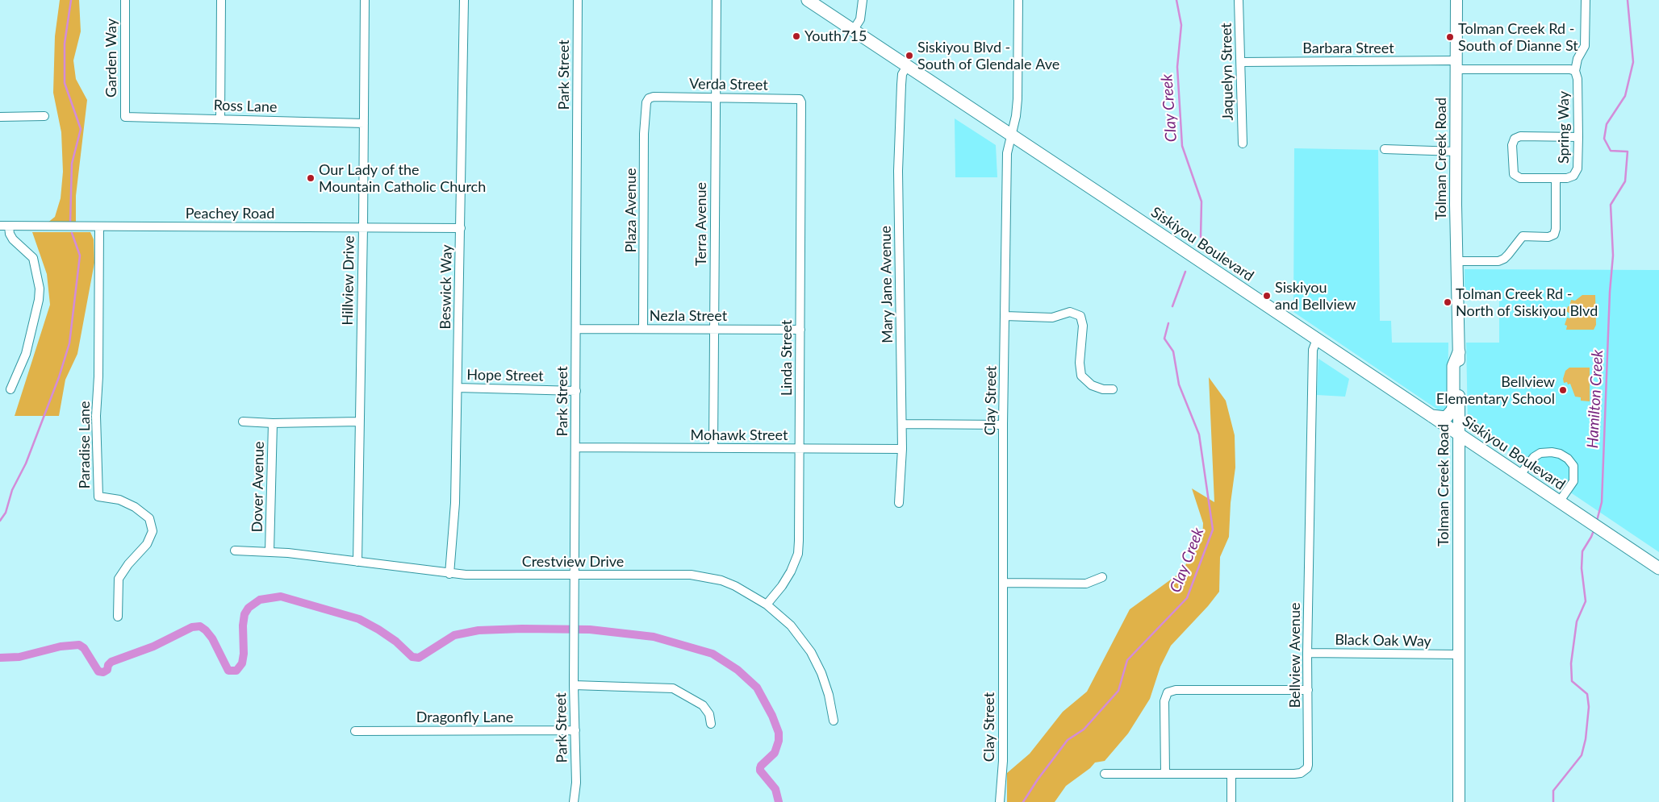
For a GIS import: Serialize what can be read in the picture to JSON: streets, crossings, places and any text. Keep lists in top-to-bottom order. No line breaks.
{"streets":{"main road":["Siskiyou Boulevard"],"street":["Barbara Street","Garden Way","Jaquelyn Street","Park Street","Verda Street","Ross Lane","Spring Way","Tolman Creek Road","Plaza Avenue","Peachey Road","Terra Avenue","Hillview Drive","Mary Jane Avenue","Beswick Way","Nezla Street","Linda Street","Hope Street","Clay Street","Mohawk Street","Paradise Lane","Dover Avenue","Crestview Drive","Black Oak Way","Bellview Avenue","Dragonfly Lane"]},"crossings":[["Barbara Street","Jaquelyn Street"],["Barbara Street","Spring Way"],["Barbara Street","Tolman Creek Road"],["Garden Way","Ross Lane"],["Park Street","Nezla Street"],["Park Street","Hope Street"],["Park Street","Mohawk Street"],["Park Street","Crestview Drive"],["Park Street","Dragonfly Lane"],["Verda Street","Plaza Avenue"],["Verda Street","Terra Avenue"],["Verda Street","Linda Street"],["Ross Lane","Hillview Drive"],["Tolman Creek Road","Siskiyou Boulevard"],["Tolman Creek Road","Black Oak Way"],["Plaza Avenue","Nezla Street"],["Peachey Road","Hillview Drive"],["Peachey Road","Beswick Way"],["Peachey Road","Paradise Lane"],["Terra Avenue","Nezla Street"],["Terra Avenue","Mohawk Street"],["Siskiyou Boulevard","Mary Jane Avenue"],["Siskiyou Boulevard","Clay Street"],["Siskiyou Boulevard","Bellview Avenue"],["Hillview Drive","Crestview Drive"],["Mary Jane Avenue","Mohawk Street"],["Beswick Way","Hope Street"],["Beswick Way","Crestview Drive"],["Nezla Street","Linda Street"],["Linda Street","Mohawk Street"],["Linda Street","Crestview Drive"],["Dover Avenue","Crestview Drive"],["Black Oak Way","Bellview Avenue"]],"water":["Clay Creek","Hamilton Creek"],"places":["Youth715","Tolman Creek Rd - South of Dianne St","Siskiyou Blvd - South of Glendale Ave","Our Lady of the Mountain Catholic Church","Siskiyou and Bellview","Tolman Creek Rd - North of Siskiyou Blvd","Bellview Elementary School"]}
